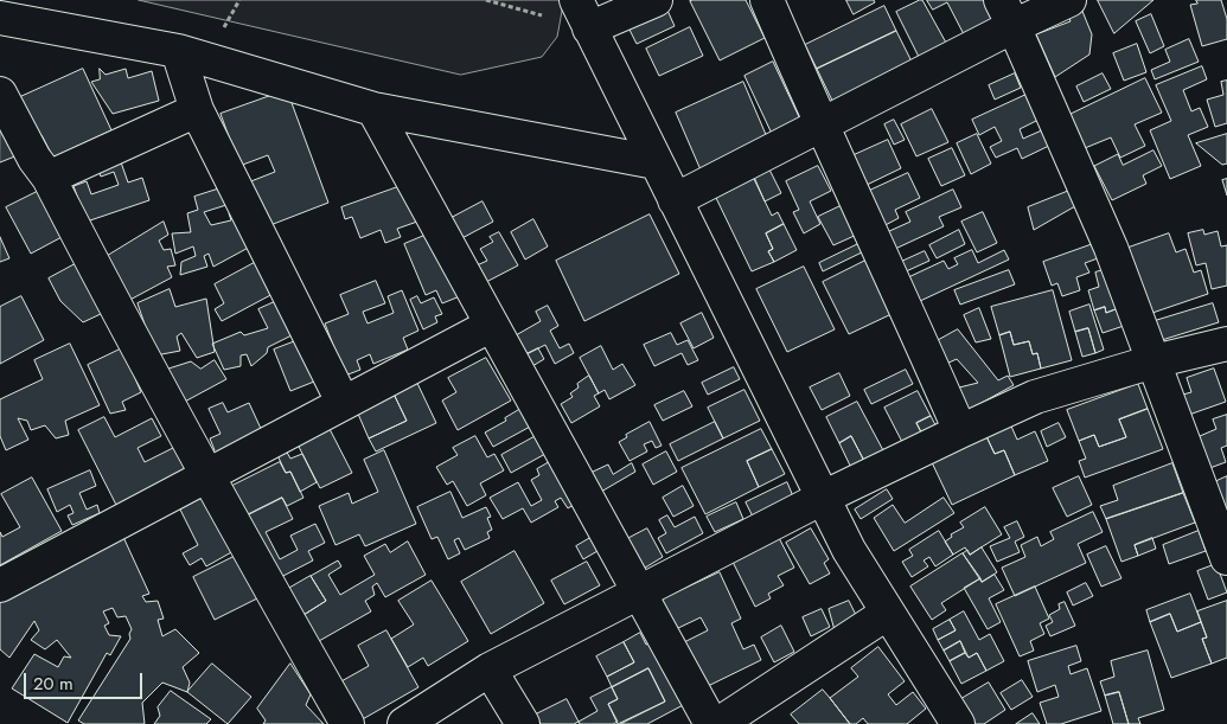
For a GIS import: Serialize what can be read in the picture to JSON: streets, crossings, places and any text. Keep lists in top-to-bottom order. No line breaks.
{"scale_bar":"20 m"}
